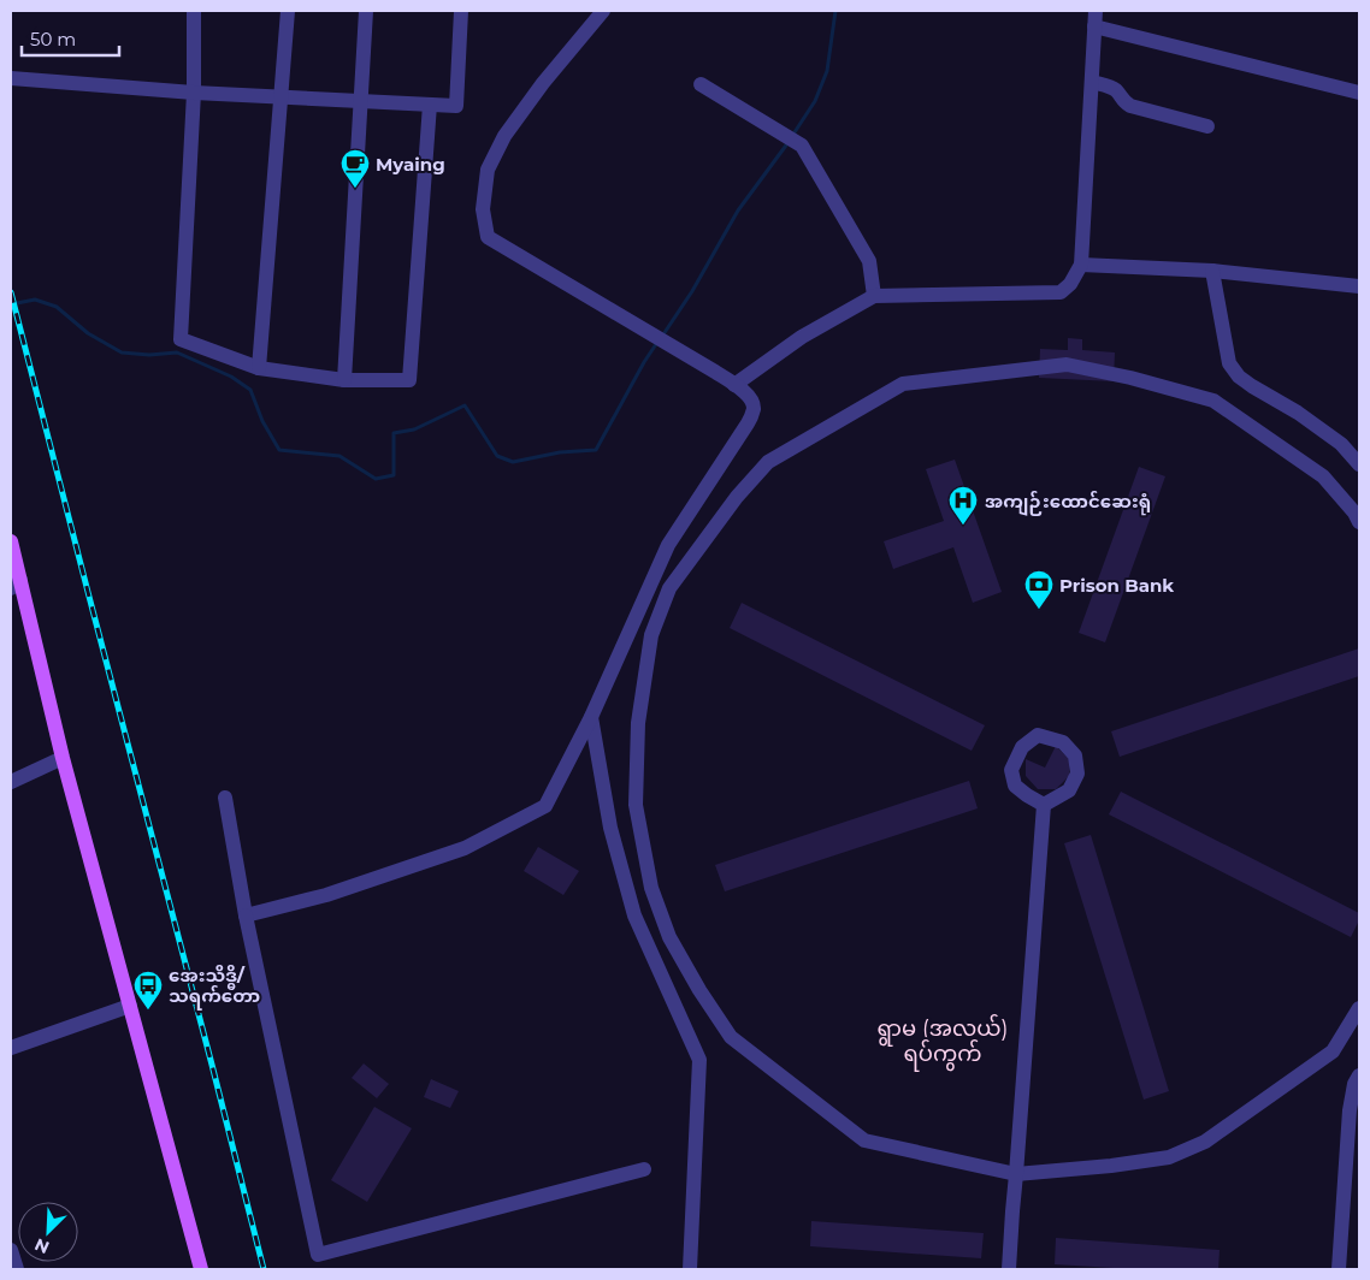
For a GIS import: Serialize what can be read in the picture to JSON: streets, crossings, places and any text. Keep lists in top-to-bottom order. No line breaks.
{"districts":["ရွာမ (အလယ်) ရပ်ကွက်"],"places":{"cafe":["Myaing"],"hospital":["အကျဉ်းထောင်ဆေးရုံ"],"bank":["Prison Bank"],"bus stop":["အေးသိဒ္ဓိ/ သရက်တော"]},"scale_bar":"50 m","north":"bottom left"}
